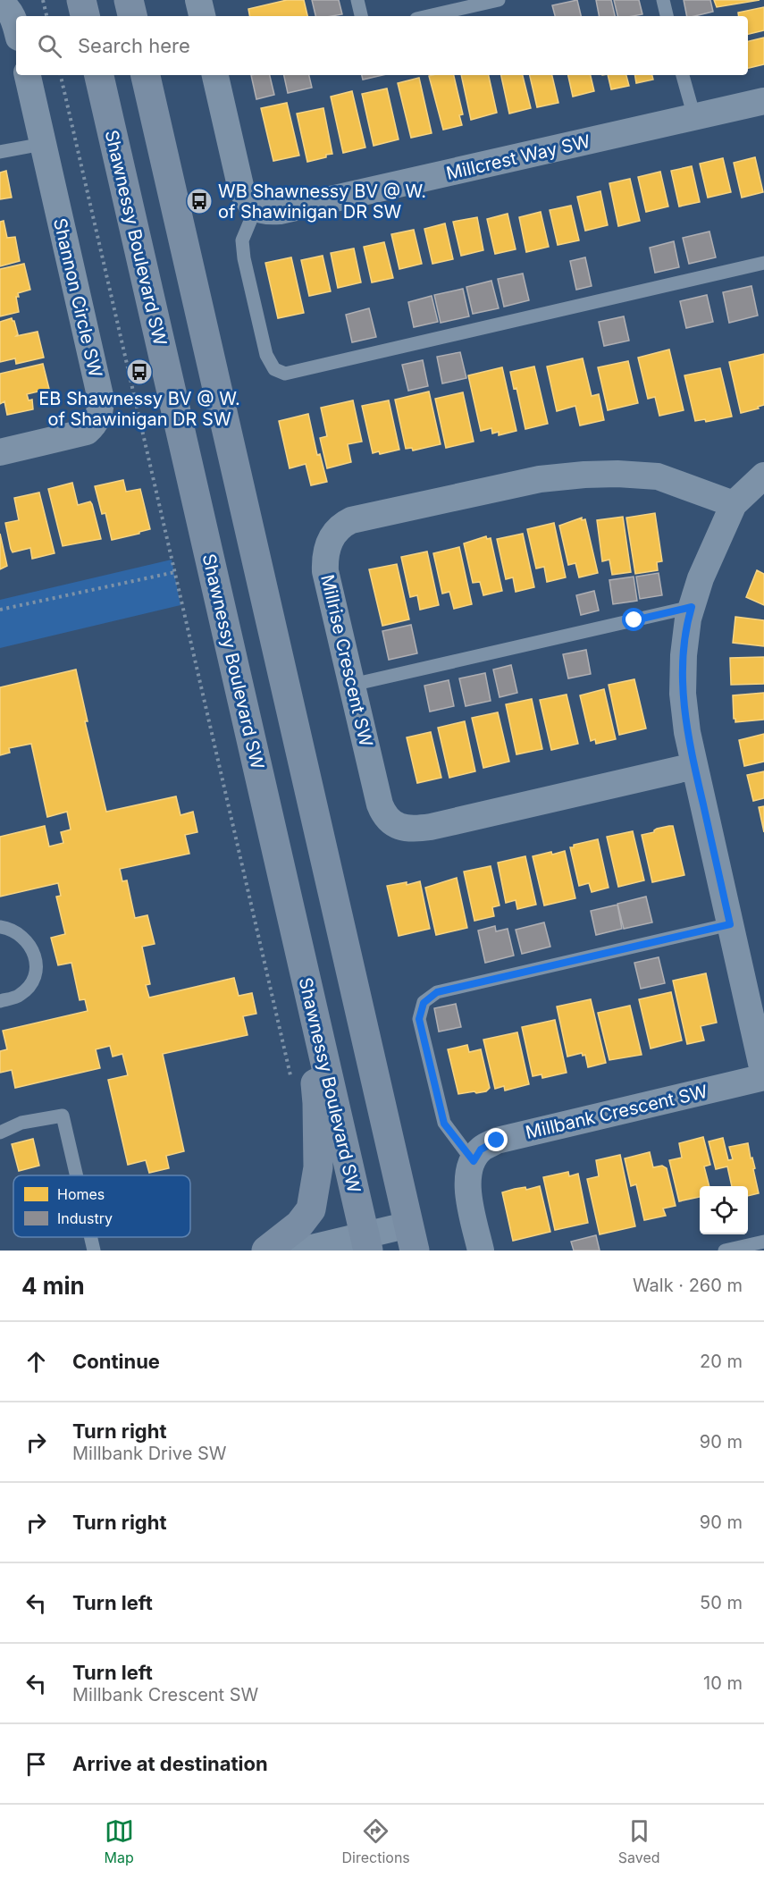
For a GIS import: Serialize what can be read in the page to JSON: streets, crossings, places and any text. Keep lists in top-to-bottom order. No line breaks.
{"streets":{"main road":["Shawnessy Boulevard SW"],"street":["Millcrest Way SW","Shannon Circle SW","Millrise Crescent SW","Millbank Crescent SW"]},"places":{"bus stop":["WB Shawnessy BV @ W. of Shawinigan DR SW","EB Shawnessy BV @ W. of Shawinigan DR SW"]},"legend":["Homes","Industry"],"page":{"search":"Search here","heading":["4 min","Walk · 260 m"],"list":[["Continue","20 m"],["Turn right","Millbank Drive SW","90 m"],["Turn right","90 m"],["Turn left","50 m"],["Turn left","Millbank Crescent SW","10 m"],"Arrive at destination"],"nav":["Map","Directions","Saved"]}}
